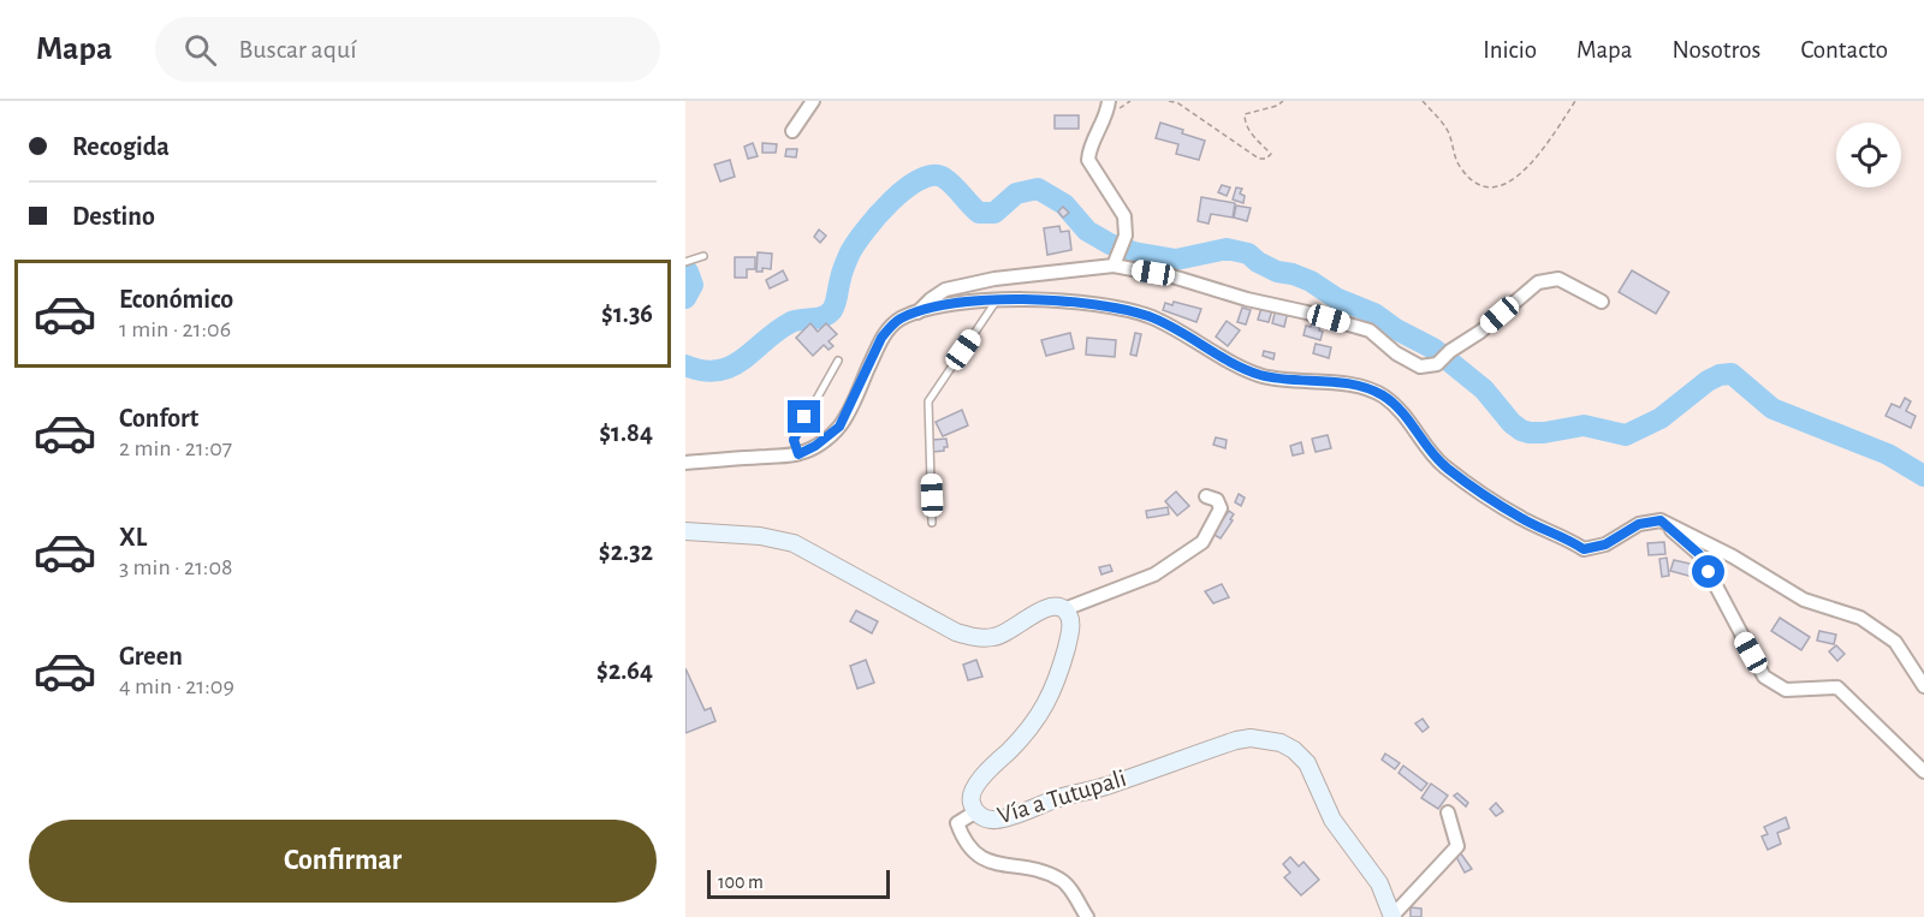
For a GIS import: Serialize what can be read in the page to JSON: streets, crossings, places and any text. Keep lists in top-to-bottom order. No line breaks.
{"streets":{"street":["Vía a Tutupali"]},"scale_bar":"100 m","page":{"header":"Mapa","search":"Buscar aquí","nav":["Inicio","Mapa","Nosotros","Contacto"],"banner":["Recogida","Destino"],"list":[{"name":"Económico","note":"1 min · 21:06","value":"$1.36"},{"name":"Confort","note":"2 min · 21:07","value":"$1.84"},{"name":"XL","note":"3 min · 21:08","value":"$2.32"},{"name":"Green","note":"4 min · 21:09","value":"$2.64"}],"buttons":"Confirmar","scale":"100 m"}}
